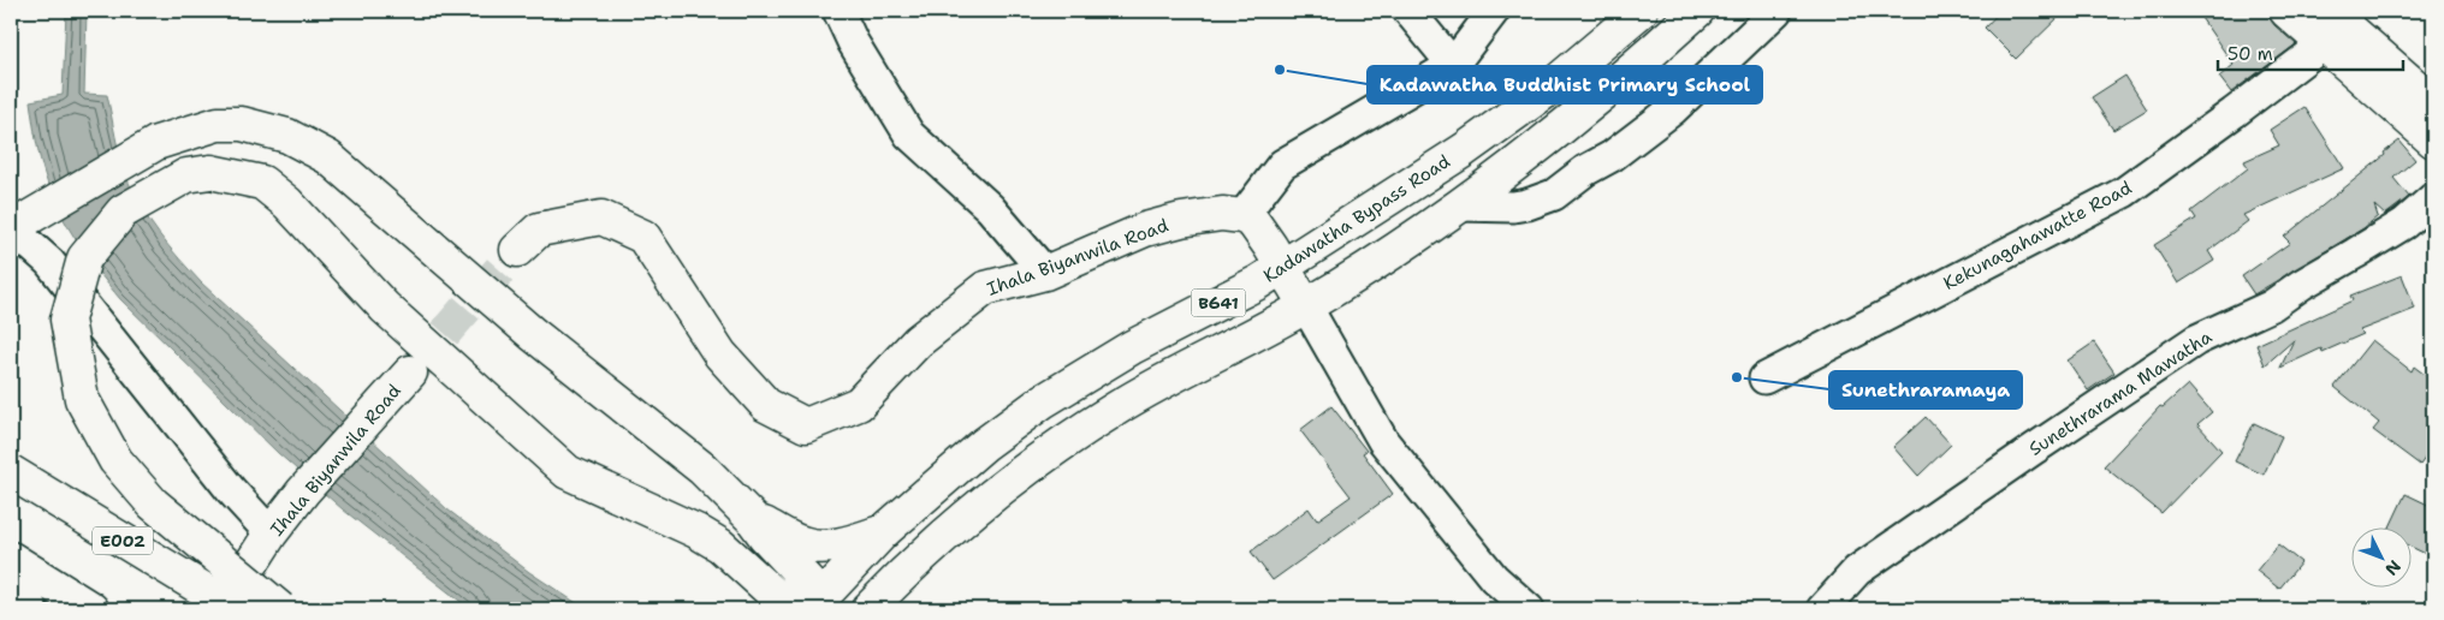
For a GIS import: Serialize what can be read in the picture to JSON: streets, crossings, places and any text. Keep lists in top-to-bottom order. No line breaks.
{"streets":{"main road":["Kadawatha Bypass Road","Ihala Biyanwila Road","B641","E002"],"street":["Kekunagahawatte Road","Sunethrarama Mawatha"]},"places":["Kadawatha Buddhist Primary School","Sunethraramaya"],"scale_bar":"50 m","north":"bottom right"}
